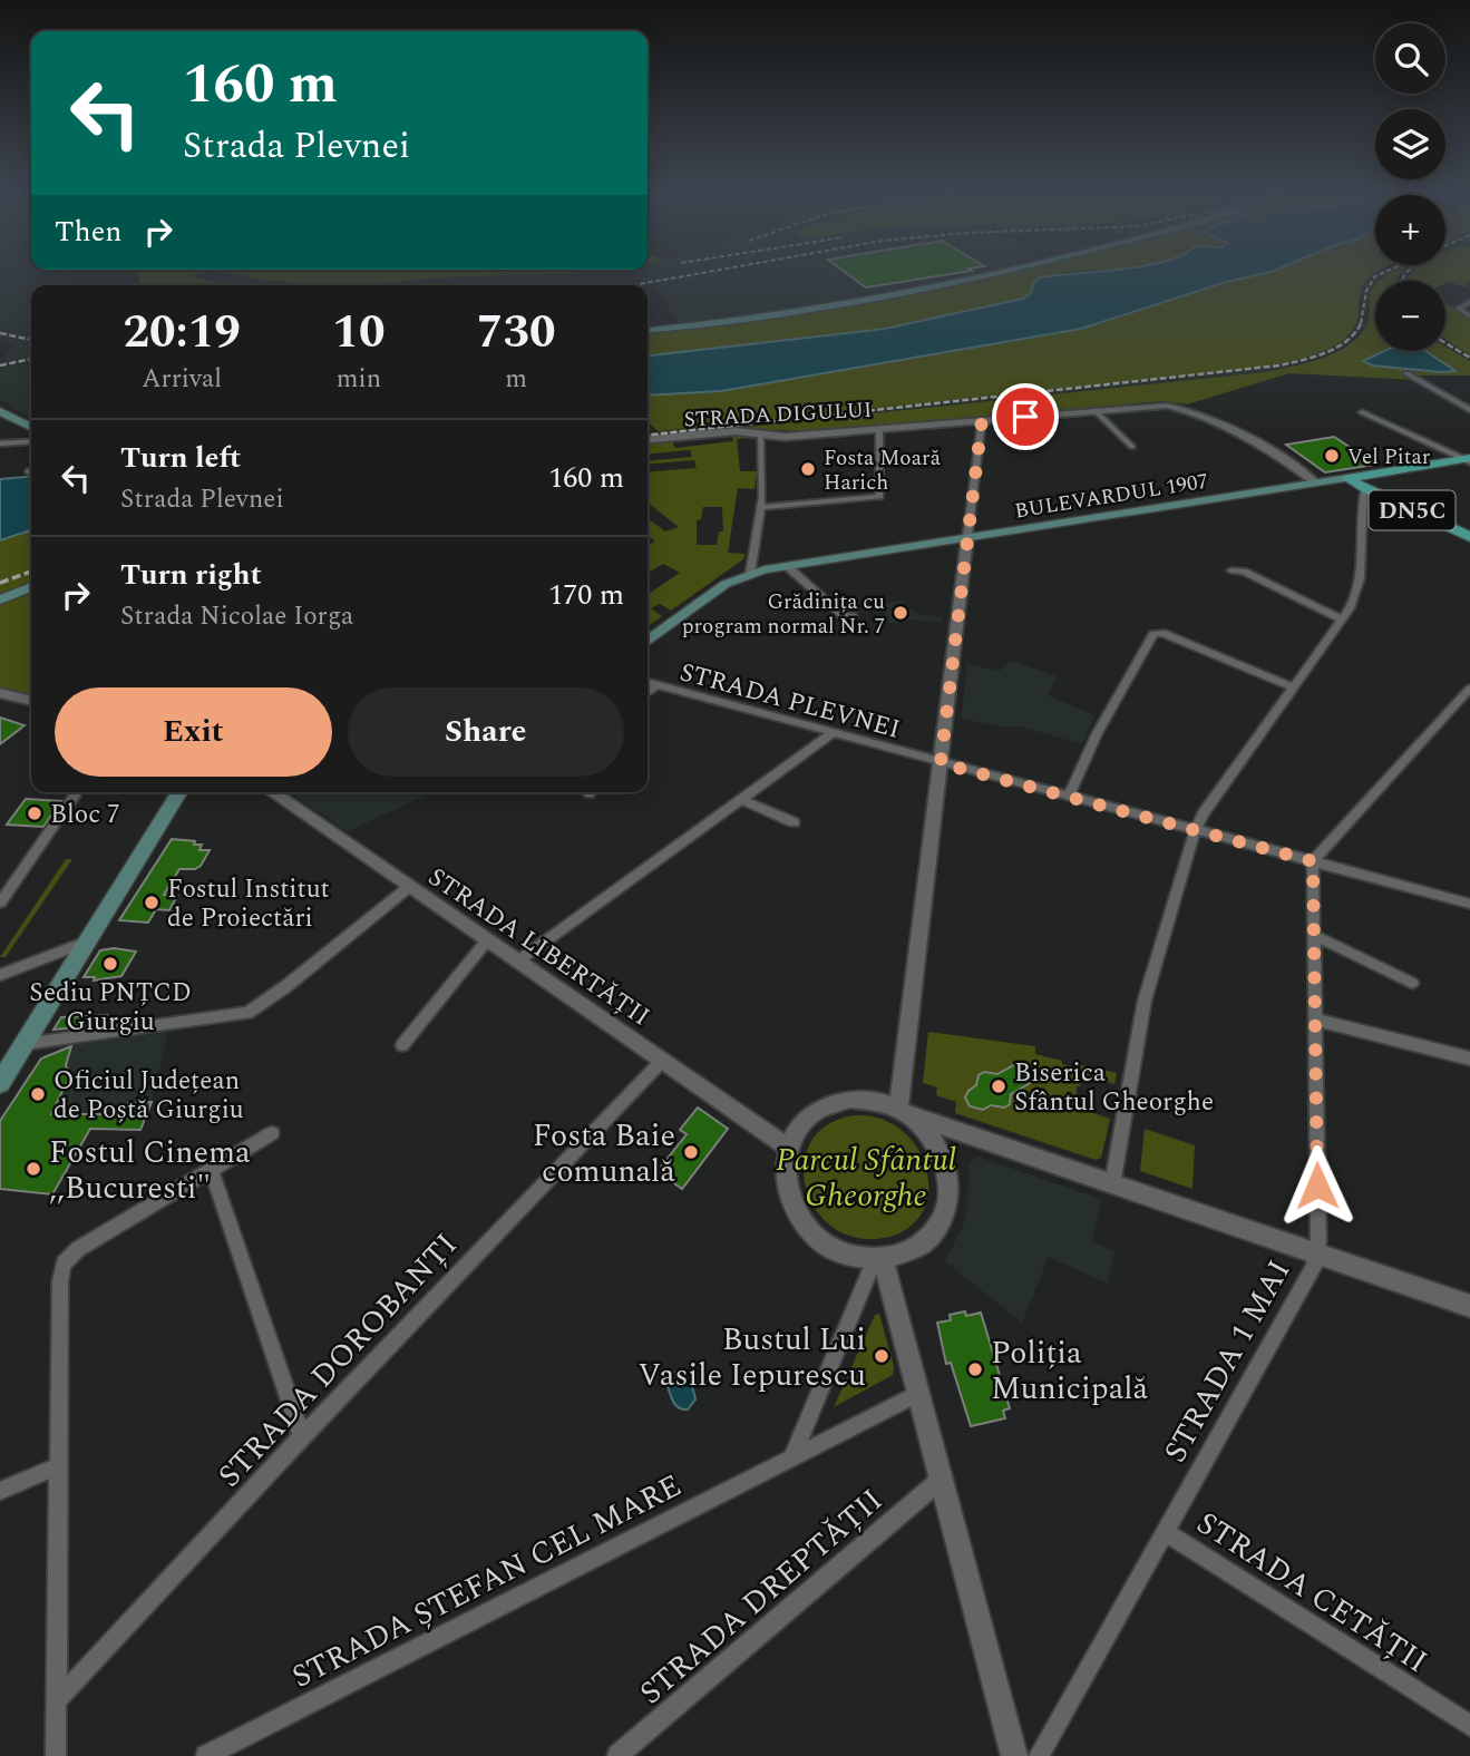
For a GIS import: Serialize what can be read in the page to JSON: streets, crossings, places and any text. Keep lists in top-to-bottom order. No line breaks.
{"streets":{"main road":["BULEVARDUL 1907","DN5C"],"street":["STRADA DIGULUI","STRADA PLEVNEI","STRADA LIBERTĂȚII","STRADA DOROBANȚI","STRADA 1 MAI","STRADA ȘTEFAN CEL MARE","STRADA CETĂȚII","STRADA DREPTĂȚII"]},"crossings":[["STRADA DIGULUI","BULEVARDUL 1907"],["BULEVARDUL 1907","DN5C"],["STRADA PLEVNEI","STRADA 1 MAI"],["STRADA LIBERTĂȚII","STRADA DOROBANȚI"],["STRADA 1 MAI","STRADA CETĂȚII"]],"parks":["Parcul Sfântul Gheorghe"],"places":["Vel Pitar","Fosta Moară Harich","Grădinița cu program normal Nr. 7","Bloc 7","Fostul Institut de Proiectări","Sediu PNȚCD Giurgiu","Biserica Sfântul Gheorghe","Oficiul Județean de Poștă Giurgiu","Fosta Baie comunală","Fostul Cinema ,,Bucuresti\"","Bustul Lui Vasile Iepurescu","Poliția Municipală"],"page":{"map_buttons":["+","−"],"turn":["160 m","Strada Plevnei"],"then":"Then","eta":["20:19","Arrival","10","min","730","m"],"list":[{"name":"Turn left","note":"Strada Plevnei","value":"160 m"},{"name":"Turn right","note":"Strada Nicolae Iorga","value":"170 m"}],"buttons":["Exit","Share"]}}
